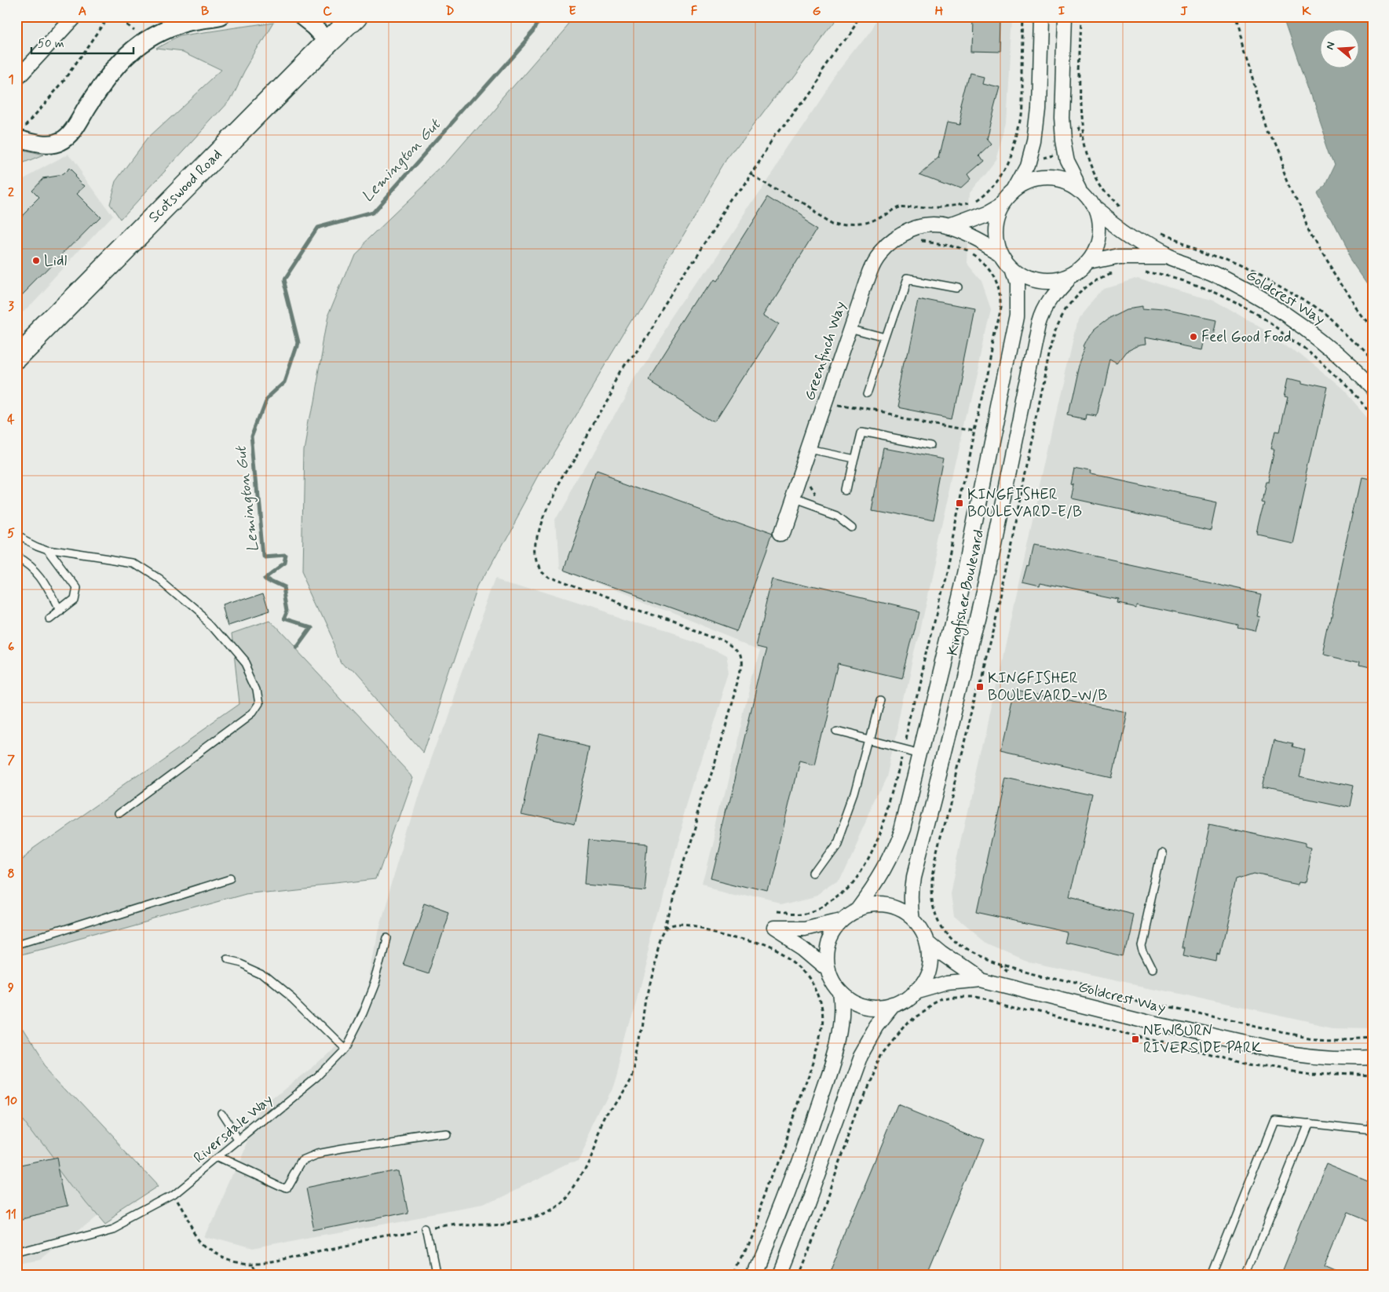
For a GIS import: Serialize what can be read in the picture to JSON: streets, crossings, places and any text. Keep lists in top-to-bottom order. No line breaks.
{"streets":{"main road":["Scotswood Road"],"street":["Goldcrest Way","Greenfinch Way","Kingfisher Boulevard"],"lane":["Riversdale Way"]},"crossings":[["Greenfinch Way","Kingfisher Boulevard"]],"water":["Lemington Gut"],"places":{"other":["Lidl","Feel Good Food"],"transit":["KINGFISHER BOULEVARD-E/B","KINGFISHER BOULEVARD-W/B","NEWBURN RIVERSIDE PARK"]},"scale_bar":"50 m","north":"left","grid":{"columns":["A","B","C","D","E","F","G","H","I","J","K"],"rows":["1","2","3","4","5","6","7","8","9","10","11"]}}
